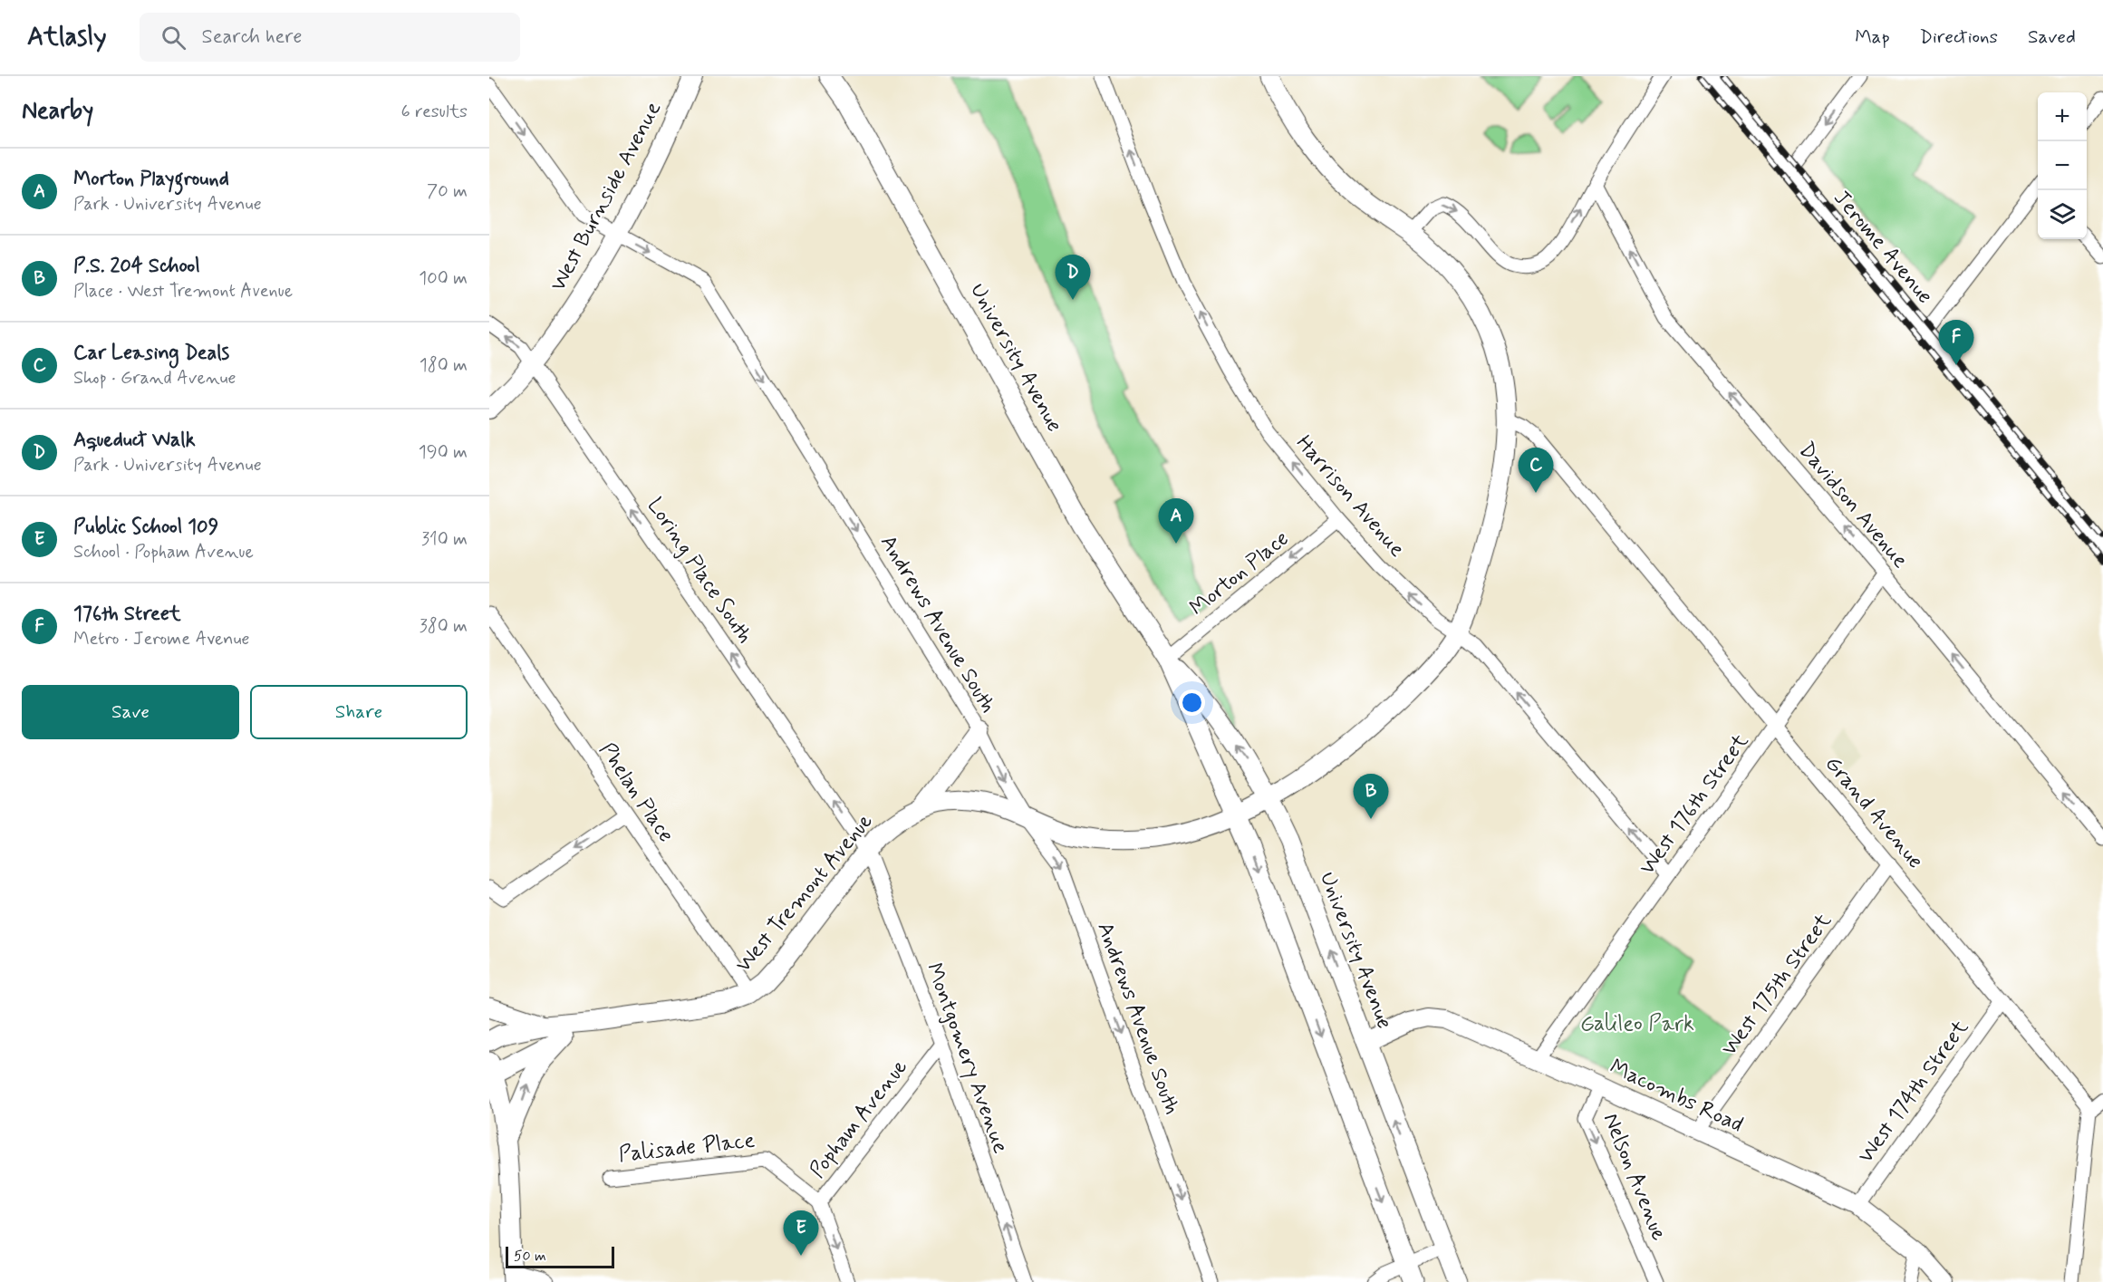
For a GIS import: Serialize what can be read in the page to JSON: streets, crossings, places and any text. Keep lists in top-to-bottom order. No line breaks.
{"streets":{"main road":["Jerome Avenue","University Avenue","West Tremont Avenue"],"street":["West Burnside Avenue","Harrison Avenue","Davidson Avenue","Loring Place South","Morton Place","Andrews Avenue South","Phelan Place","West 176th Street","Grand Avenue","West 175th Street","Montgomery Avenue","West 174th Street","Macombs Road","Popham Avenue","Palisade Place","Nelson Avenue"]},"crossings":[["West Burnside Avenue","Loring Place South"],["West Burnside Avenue","Andrews Avenue South"],["University Avenue","Morton Place"],["University Avenue","West Tremont Avenue"],["University Avenue","Macombs Road"],["Harrison Avenue","Morton Place"],["Harrison Avenue","West 176th Street"],["Harrison Avenue","West Tremont Avenue"],["Davidson Avenue","West 176th Street"],["Loring Place South","West Tremont Avenue"],["Loring Place South","Montgomery Avenue"],["Andrews Avenue South","West Tremont Avenue"],["Phelan Place","West Tremont Avenue"],["West 176th Street","Grand Avenue"],["West 176th Street","Macombs Road"],["Grand Avenue","West Tremont Avenue"],["Grand Avenue","West 175th Street"],["Grand Avenue","West 174th Street"],["West Tremont Avenue","Montgomery Avenue"],["West 175th Street","Macombs Road"],["Montgomery Avenue","Popham Avenue"],["West 174th Street","Macombs Road"],["Macombs Road","Nelson Avenue"],["Popham Avenue","Palisade Place"]],"one_way":["Harrison Avenue","Davidson Avenue","Loring Place South","Morton Place","Andrews Avenue South","Montgomery Avenue","Nelson Avenue"],"parks":["Galileo Park"],"scale_bar":"50 m","page":{"header":"Atlasly","search":"Search here","nav":["Map","Directions","Saved"],"heading":["Nearby","6 results"],"map_buttons":["+","−"],"list":[{"mark":"A","name":"Morton Playground","note":"Park · University Avenue","value":"70 m"},{"mark":"B","name":"P.S. 204 School","note":"Place · West Tremont Avenue","value":"100 m"},{"mark":"C","name":"Car Leasing Deals","note":"Shop · Grand Avenue","value":"180 m"},{"mark":"D","name":"Aqueduct Walk","note":"Park · University Avenue","value":"190 m"},{"mark":"E","name":"Public School 109","note":"School · Popham Avenue","value":"310 m"},{"mark":"F","name":"176th Street","note":"Metro · Jerome Avenue","value":"380 m"}],"pins":["D","F","C","A","B","E"],"buttons":["Save","Share"],"scale":"50 m"}}
